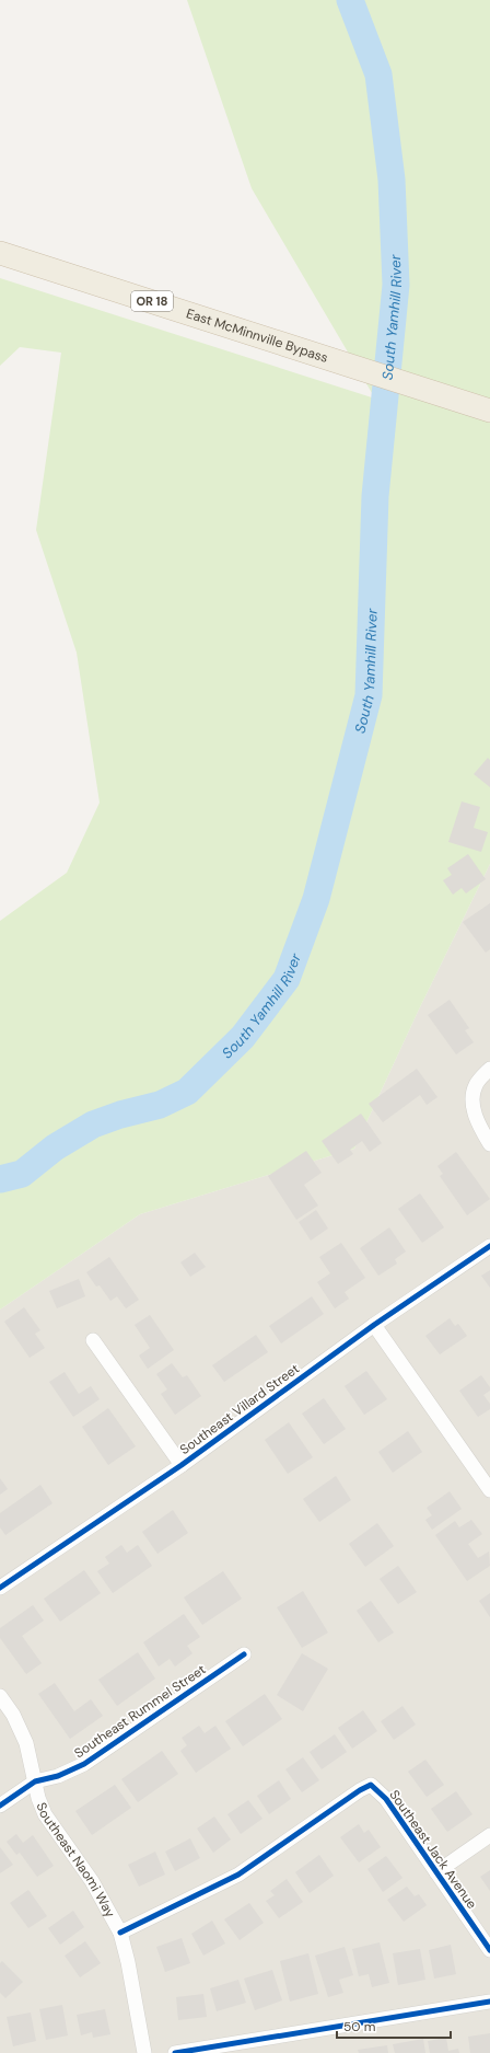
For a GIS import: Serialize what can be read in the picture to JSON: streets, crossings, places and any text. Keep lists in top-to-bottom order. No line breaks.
{"streets":{"highway":["OR 18","East McMinnville Bypass"],"street":["Southeast Villard Street","Southeast Rummel Street","Southeast Jack Avenue","Southeast Naomi Way"]},"crossings":[["Southeast Rummel Street","Southeast Naomi Way"],["Southeast Jack Avenue","Southeast Naomi Way"]],"water":["South Yamhill River"],"scale_bar":"50 m"}
